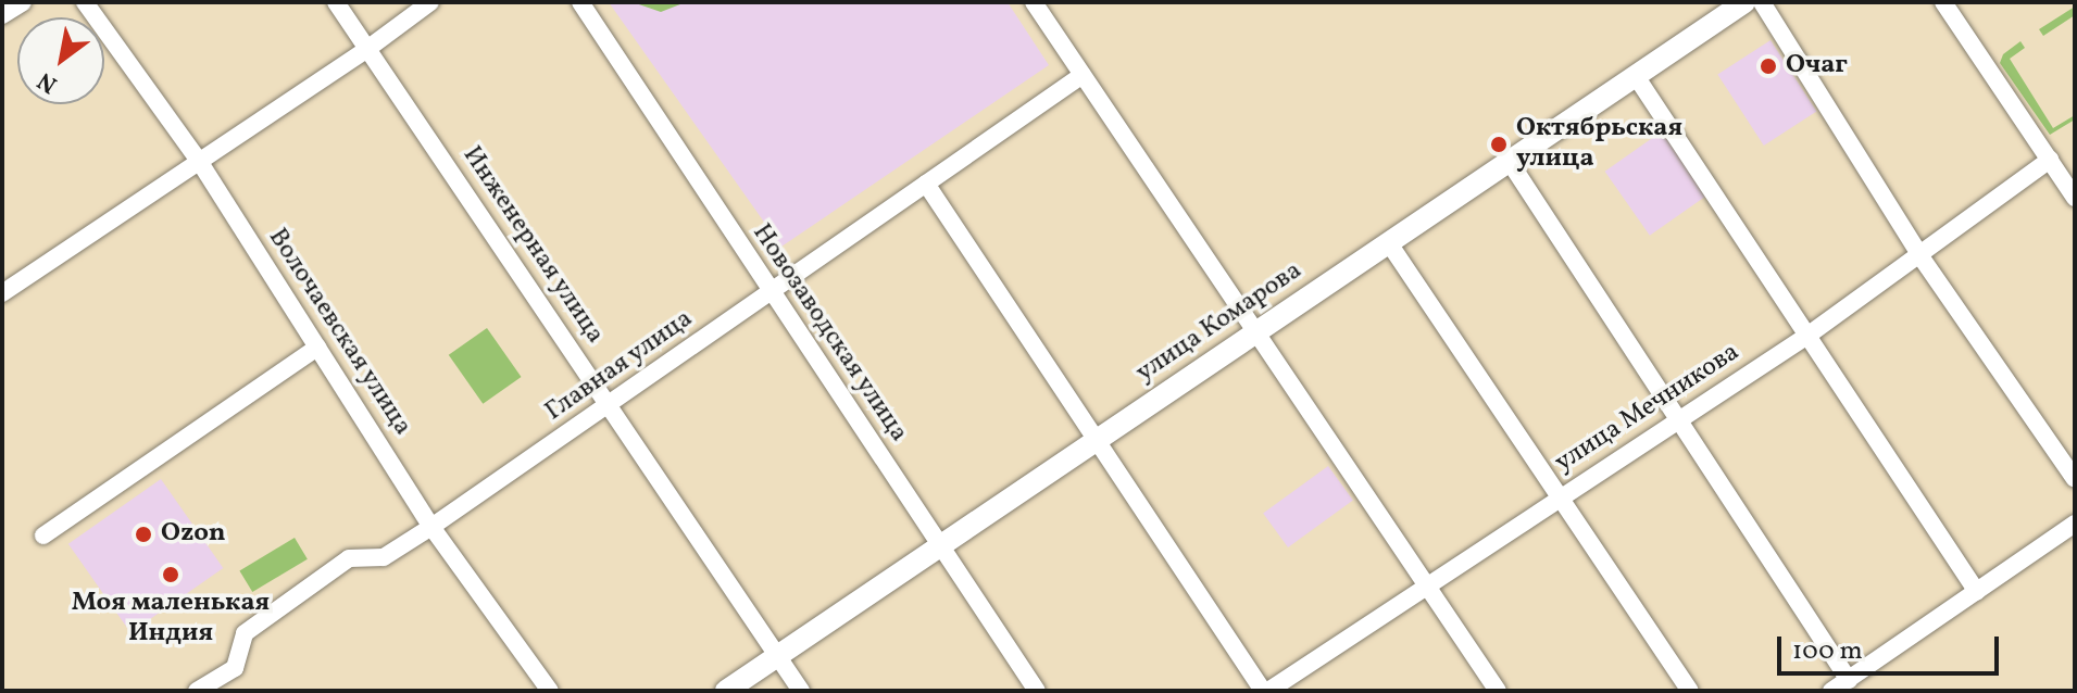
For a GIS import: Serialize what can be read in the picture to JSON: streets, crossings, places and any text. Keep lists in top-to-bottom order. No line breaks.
{"streets":{"main road":["улица Комарова"],"street":["Инженерная улица","Волочаевская улица","Новозаводская улица","Главная улица","улица Мечникова"]},"crossings":[["Инженерная улица","улица Комарова"],["Инженерная улица","Главная улица"],["улица Комарова","Новозаводская улица"],["Волочаевская улица","Главная улица"],["Новозаводская улица","Главная улица"]],"places":["Очаг","Октябрьская улица","Ozon","Моя маленькая Индия"],"scale_bar":"100 m","north":"bottom left"}
